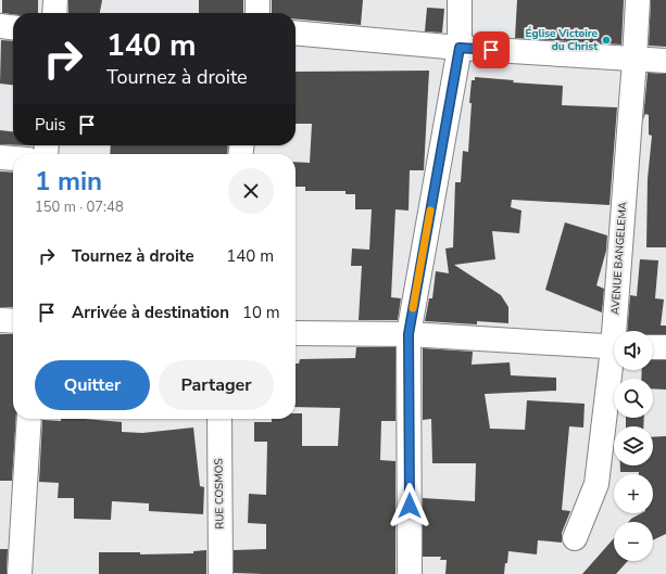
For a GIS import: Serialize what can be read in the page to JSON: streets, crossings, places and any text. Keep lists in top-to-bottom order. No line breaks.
{"streets":{"street":["AVENUE BANGELEMA","RUE COSMOS"]},"places":["Église Victoire du Christ"],"page":{"turn":["140 m","Tournez à droite"],"then":"Puis","heading":["1 min","150 m · 07:48"],"list":[{"name":"Tournez à droite","value":"140 m"},{"name":"Arrivée à destination","value":"10 m"}],"map_buttons":["+","−"],"buttons":["Quitter","Partager"]}}
